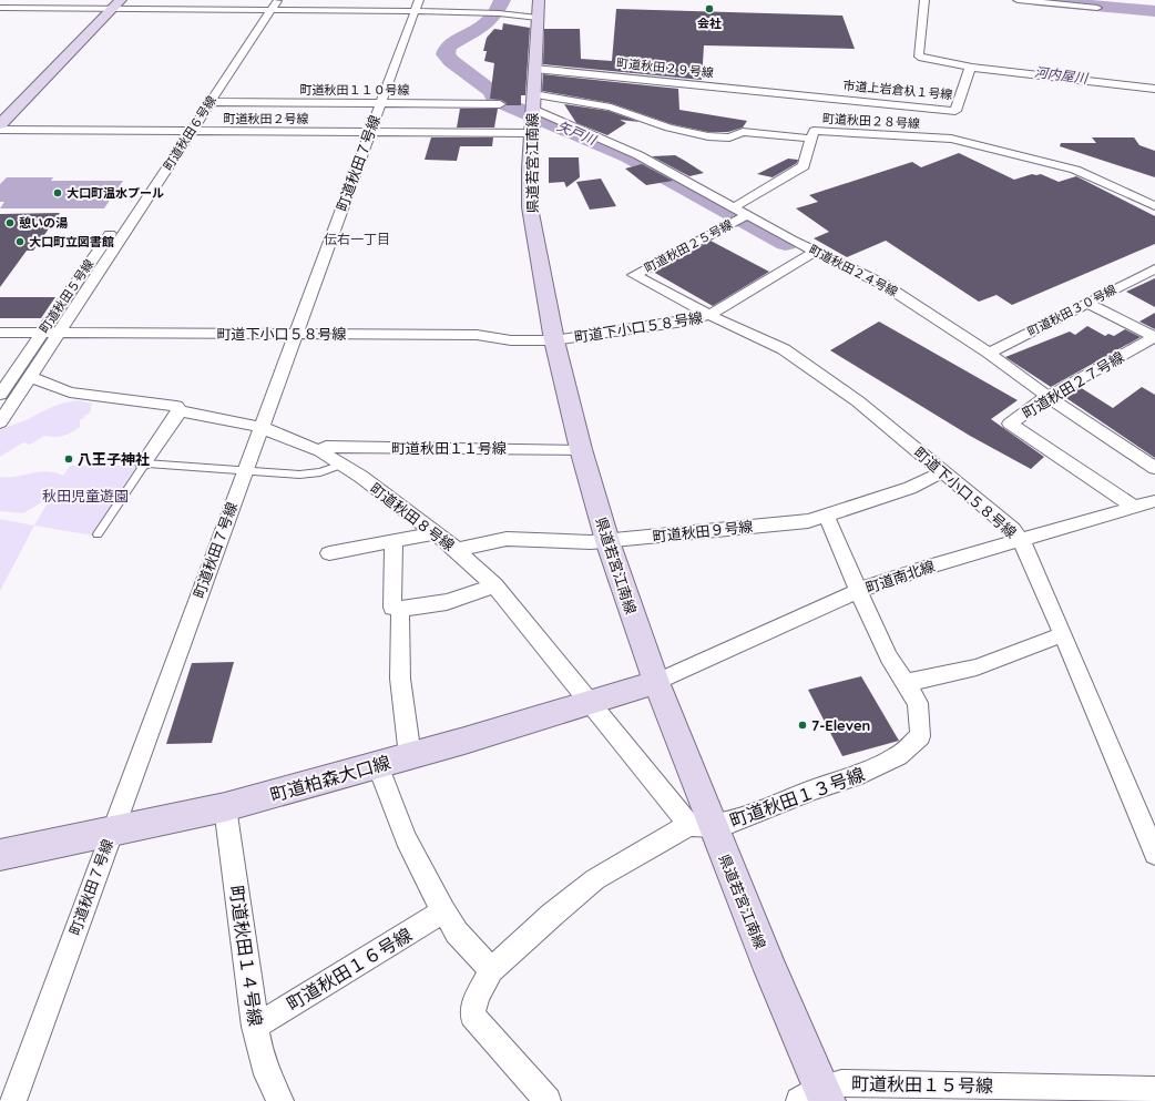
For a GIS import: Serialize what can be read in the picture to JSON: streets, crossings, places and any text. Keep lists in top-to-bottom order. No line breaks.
{"streets":{"main road":["県道若宮江南線","町道柏森大口線"],"street":["町道秋田２９号線","町道秋田１１０号線","市道上岩倉杁１号線","町道秋田２号線","町道秋田２８号線","町道秋田６号線","町道秋田７号線","町道秋田２５号線","町道秋田２４号線","町道秋田５号線","町道秋田３０号線","町道下小口５８号線","町道秋田２７号線","町道秋田１１号線","町道秋田８号線","町道秋田９号線","町道南北線","町道秋田１３号線","町道秋田１４号線","町道秋田１６号線","町道秋田１５号線"]},"crossings":[["町道秋田２９号線","市道上岩倉杁１号線"],["町道秋田２９号線","県道若宮江南線"],["町道秋田１１０号線","町道秋田６号線"],["町道秋田１１０号線","町道秋田７号線"],["町道秋田２号線","町道秋田６号線"],["町道秋田２号線","町道秋田７号線"],["町道秋田２号線","県道若宮江南線"],["町道秋田２号線","町道秋田２４号線"],["町道秋田２号線","町道秋田５号線"],["町道秋田２８号線","県道若宮江南線"],["町道秋田６号線","町道秋田５号線"],["町道秋田６号線","町道下小口５８号線"],["町道秋田６号線","町道秋田８号線"],["町道秋田７号線","町道下小口５８号線"],["町道秋田７号線","町道秋田８号線"],["町道秋田７号線","町道柏森大口線"],["県道若宮江南線","町道秋田２４号線"],["県道若宮江南線","町道下小口５８号線"],["県道若宮江南線","町道秋田１１号線"],["県道若宮江南線","町道秋田８号線"],["県道若宮江南線","町道秋田９号線"],["県道若宮江南線","町道南北線"],["県道若宮江南線","町道柏森大口線"],["県道若宮江南線","町道秋田１３号線"],["県道若宮江南線","町道秋田１５号線"],["町道秋田２５号線","町道秋田２４号線"],["町道秋田２５号線","町道下小口５８号線"],["町道秋田２４号線","町道秋田３０号線"],["町道秋田２４号線","町道秋田２７号線"],["町道秋田５号線","町道下小口５８号線"],["町道秋田３０号線","町道秋田２７号線"],["町道下小口５８号線","町道秋田９号線"],["町道下小口５８号線","町道南北線"],["町道秋田２７号線","町道南北線"],["町道秋田１１号線","町道秋田８号線"],["町道秋田８号線","町道秋田９号線"],["町道秋田８号線","町道柏森大口線"],["町道秋田８号線","町道秋田１３号線"],["町道秋田９号線","町道秋田１３号線"],["町道南北線","町道柏森大口線"],["町道南北線","町道秋田１３号線"],["町道柏森大口線","町道秋田１４号線"],["町道秋田１４号線","町道秋田１６号線"]],"districts":["伝右一丁目"],"water":["河内屋川","矢戸川"],"parks":["秋田児童遊園"],"places":["会社","大口町温水プール","憩いの湯","大口町立図書館","八王子神社","7-Eleven"]}
